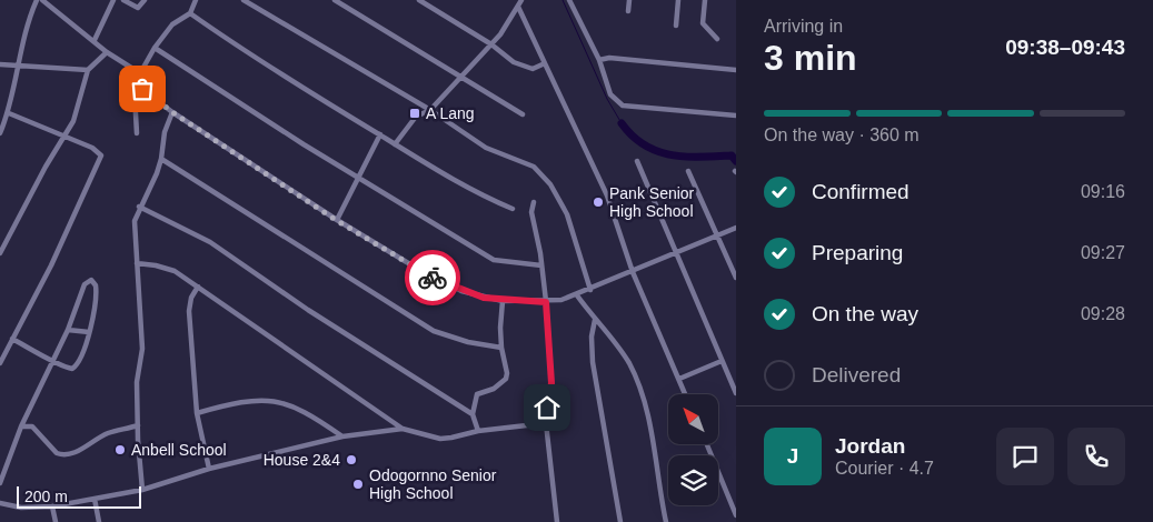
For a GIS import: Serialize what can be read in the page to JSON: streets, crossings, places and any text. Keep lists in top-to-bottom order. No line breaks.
{"places":{"transit":["A Lang"],"other":["Pank Senior High School","Anbell School","House 2&4","Odogornno Senior High School"]},"scale_bar":"200 m","north":"top left","page":{"heading":["3 min","Arriving in","09:38–09:43"],"panel":["Jordan","Courier · 4.7"],"bar":"On the way · 360 m","list":[["Confirmed","09:16"],["Preparing","09:27"],["On the way","09:28"],"Delivered"],"round":"J","scale":"200 m"}}
